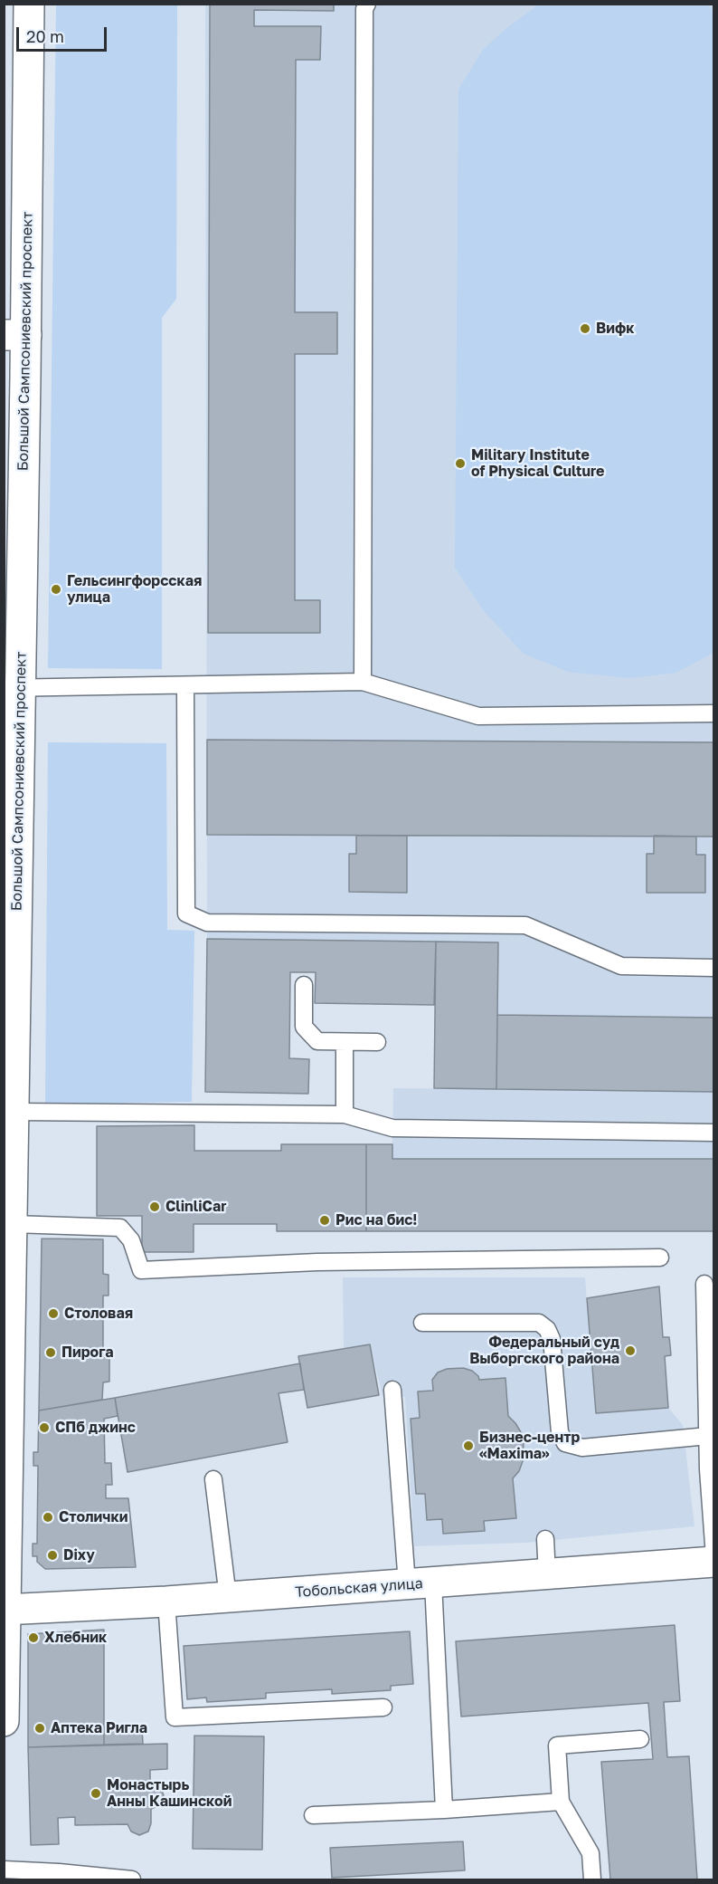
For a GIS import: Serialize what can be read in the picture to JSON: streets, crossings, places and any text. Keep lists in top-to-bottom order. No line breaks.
{"streets":{"main road":["Большой Сампсониевский проспект","Тобольская улица"]},"crossings":[["Большой Сампсониевский проспект","Тобольская улица"]],"places":["Вифк","Military Institute of Physical Culture","Гельсингфорсская улица","ClinliCar","Рис на бис!","Столовая","Федеральный суд Выборгского района","Пирога","СПб джинс","Бизнес-центр «Maxima»","Столички","Dixy","Хлебник","Аптека Ригла","Монастырь Анны Кашинской"],"scale_bar":"20 m"}
